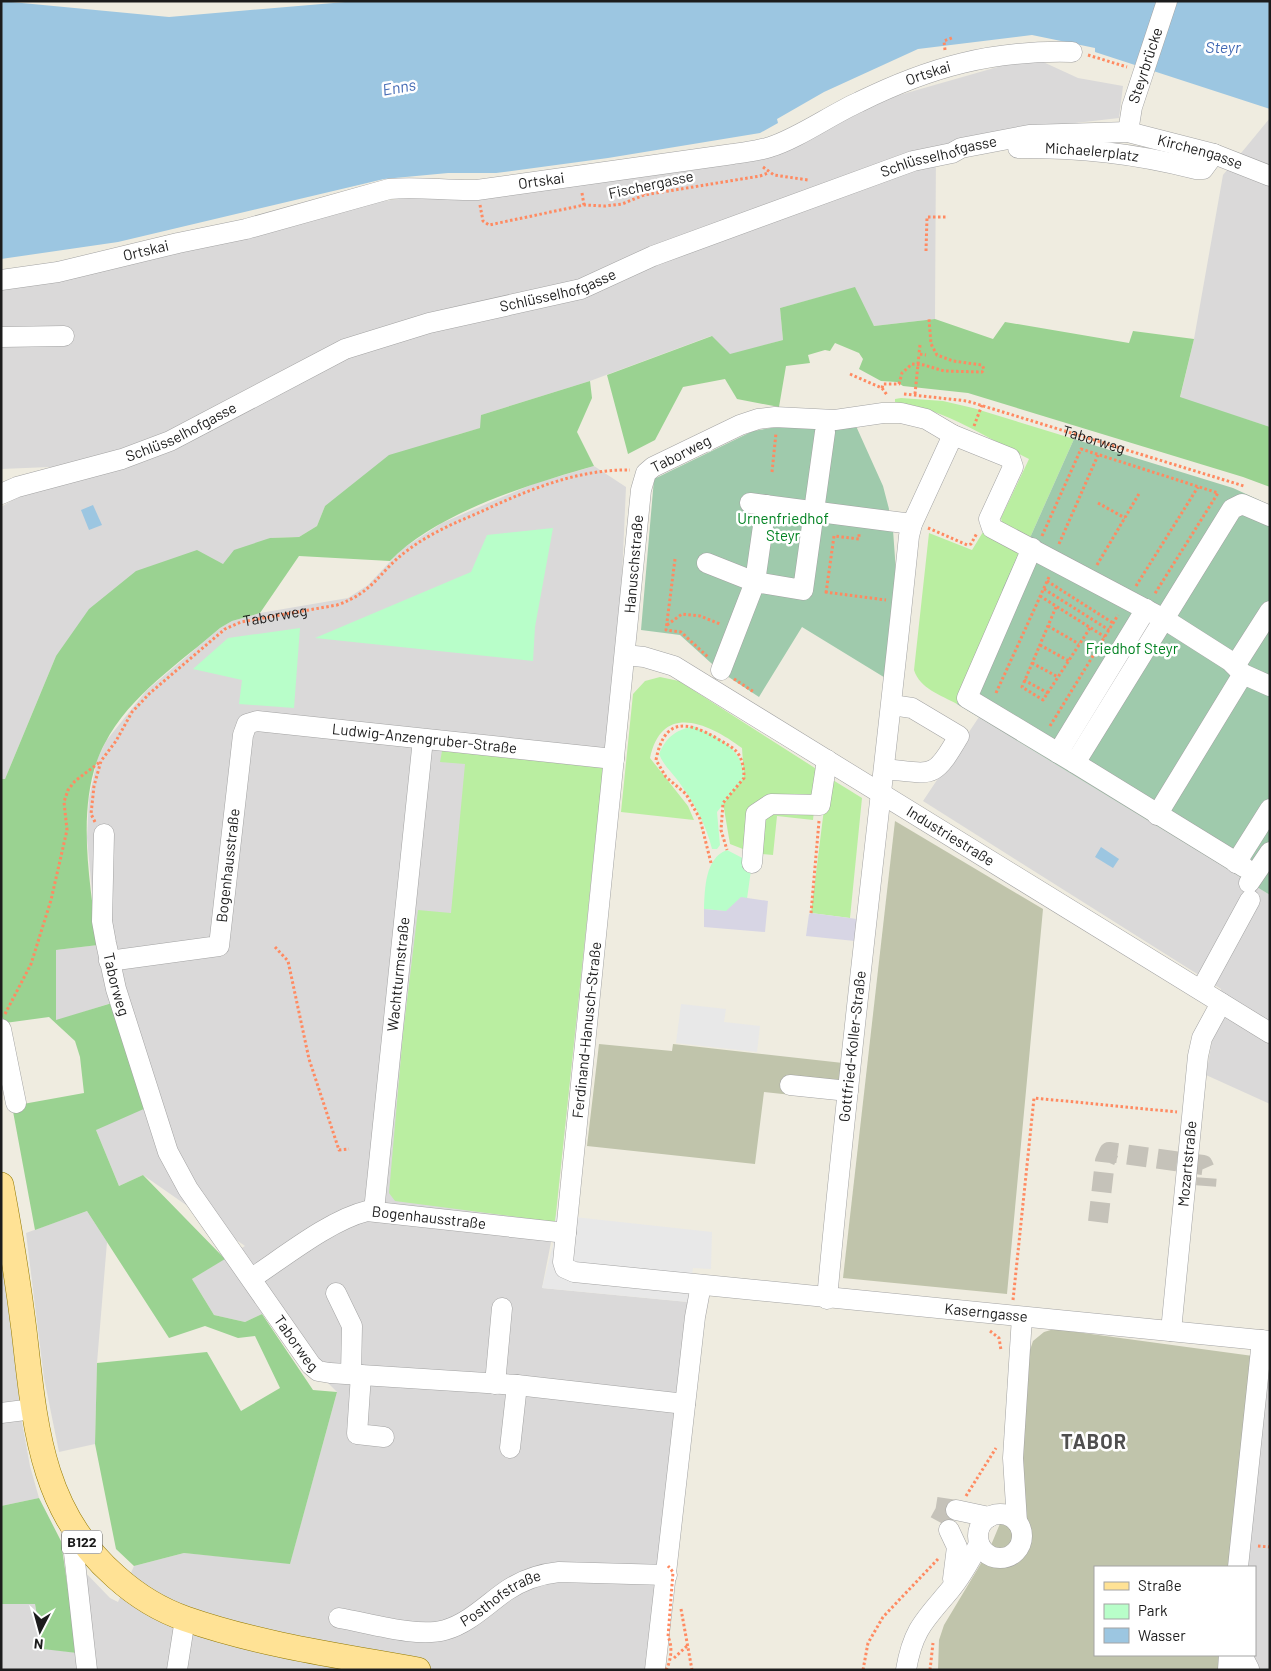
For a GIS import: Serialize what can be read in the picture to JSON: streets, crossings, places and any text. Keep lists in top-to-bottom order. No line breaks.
{"streets":{"main road":["B122"],"street":["Steyrbrücke","Ortskai","Kirchengasse","Michaelerplatz","Schlüsselhofgasse","Taborweg","Hanuschstraße","Ludwig-Anzengruber-Straße","Industriestraße","Bogenhausstraße","Wachtturmstraße","Ferdinand-Hanusch-Straße","Gottfried-Koller-Straße","Mozartstraße","Kaserngasse","Posthofstraße"],"path":["Fischergasse"]},"crossings":[["Steyrbrücke","Kirchengasse"],["Steyrbrücke","Schlüsselhofgasse"],["Ortskai","Fischergasse"],["Kirchengasse","Michaelerplatz"],["Kirchengasse","Schlüsselhofgasse"],["Michaelerplatz","Schlüsselhofgasse"],["Taborweg","Hanuschstraße"],["Taborweg","Bogenhausstraße"],["Hanuschstraße","Industriestraße"],["Hanuschstraße","Ferdinand-Hanusch-Straße"],["Ludwig-Anzengruber-Straße","Bogenhausstraße"],["Ludwig-Anzengruber-Straße","Wachtturmstraße"],["Ludwig-Anzengruber-Straße","Ferdinand-Hanusch-Straße"],["Industriestraße","Ferdinand-Hanusch-Straße"],["Industriestraße","Gottfried-Koller-Straße"],["Industriestraße","Mozartstraße"],["Bogenhausstraße","Wachtturmstraße"],["Bogenhausstraße","Ferdinand-Hanusch-Straße"],["Ferdinand-Hanusch-Straße","Kaserngasse"],["Gottfried-Koller-Straße","Kaserngasse"],["Mozartstraße","Kaserngasse"]],"districts":["TABOR"],"water":["Steyr","Enns"],"parks":["Urnenfriedhof Steyr","Friedhof Steyr"],"legend":["Straße","Park","Wasser"],"north":"bottom"}
